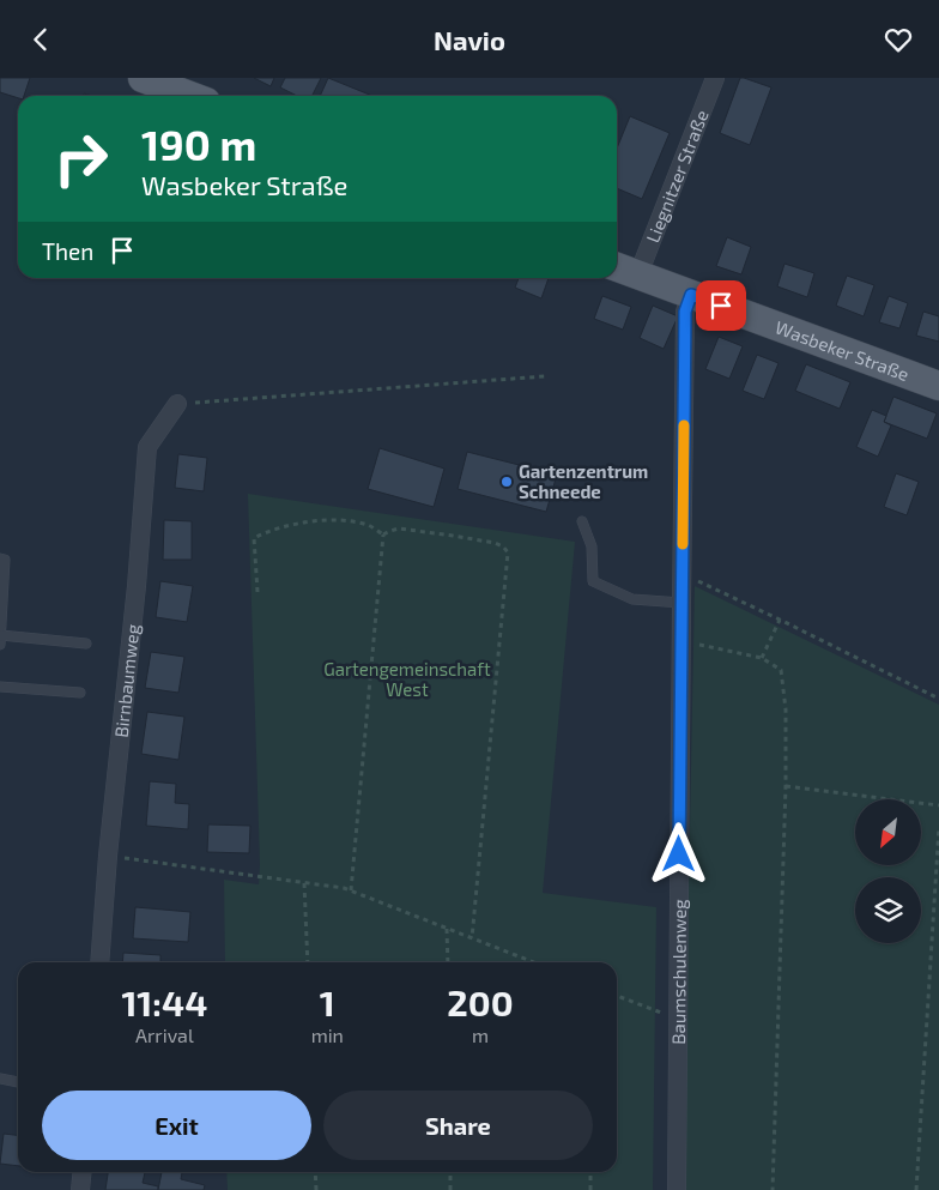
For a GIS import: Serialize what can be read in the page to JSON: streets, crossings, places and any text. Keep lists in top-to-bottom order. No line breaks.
{"streets":{"main road":["Wasbeker Straße"],"street":["Liegnitzer Straße","Birnbaumweg","Baumschulenweg"]},"crossings":[["Liegnitzer Straße","Wasbeker Straße"],["Wasbeker Straße","Baumschulenweg"]],"parks":["Gartengemeinschaft West"],"places":["Gartenzentrum Schneede"],"north":"bottom left","page":{"header":"Navio","turn":["190 m","Wasbeker Straße"],"then":"Then","eta":["11:44","Arrival","1","min","200","m"],"buttons":["Exit","Share"]}}
